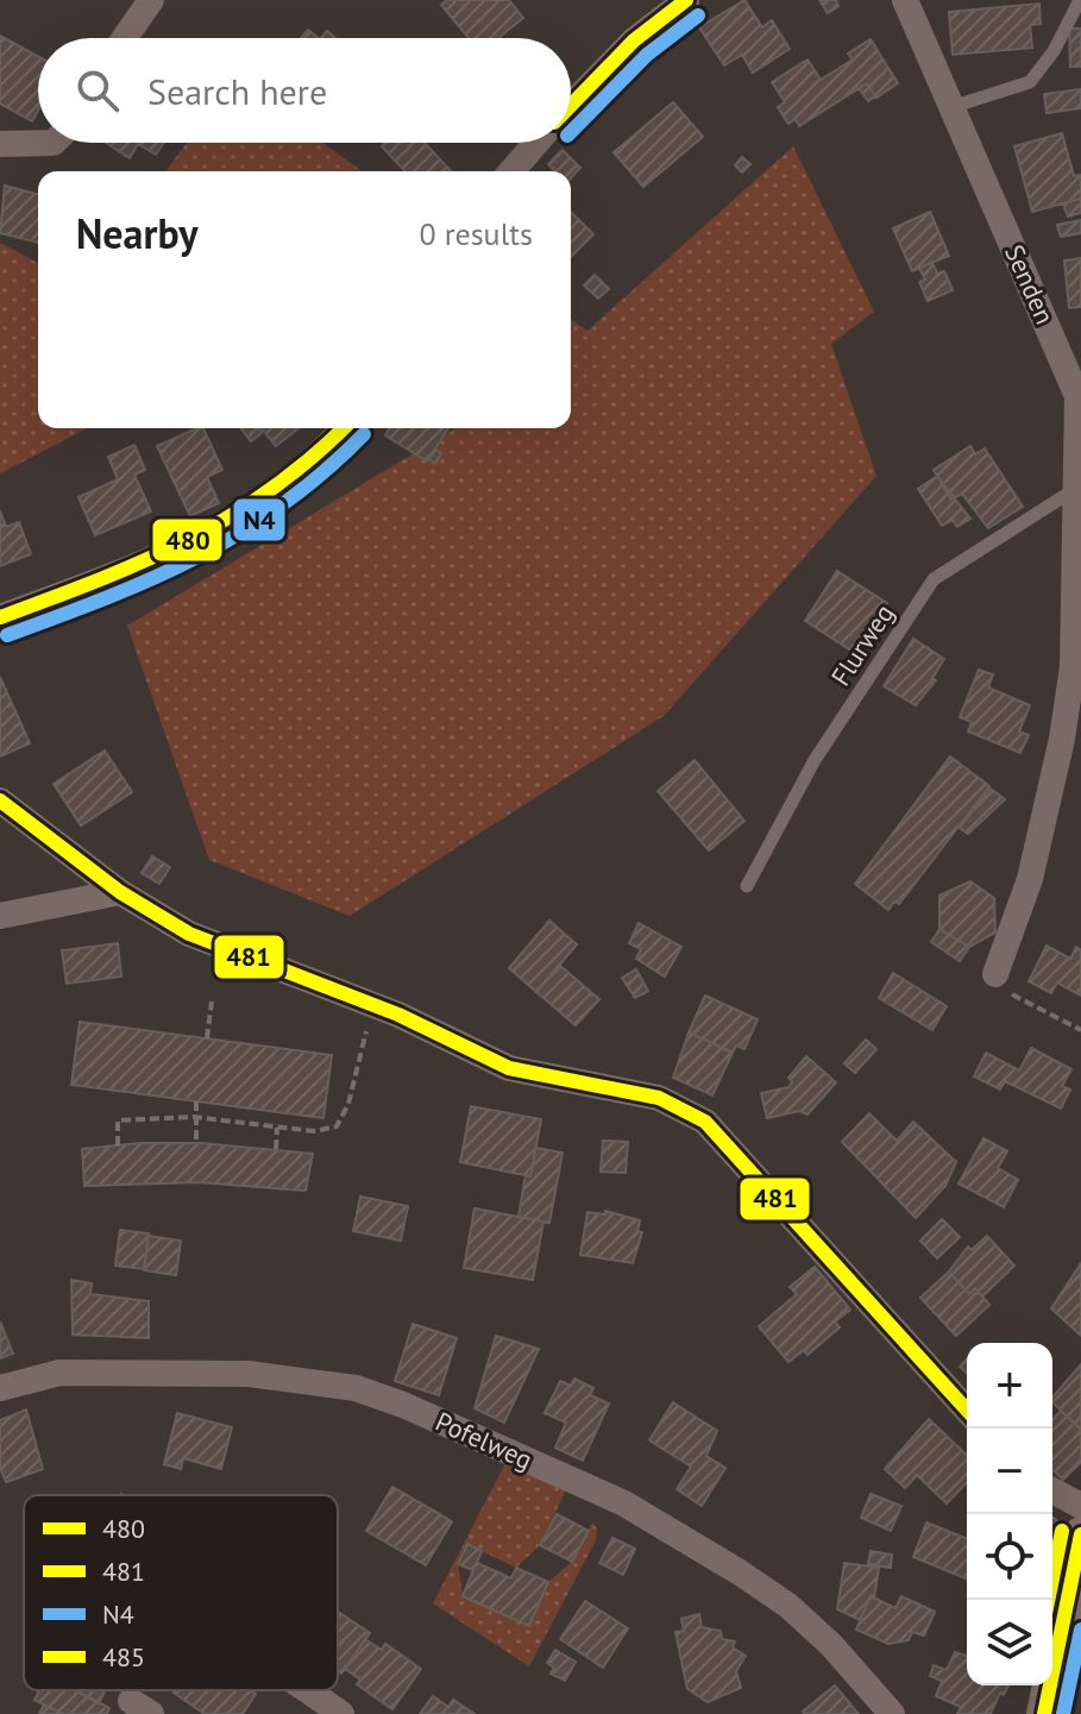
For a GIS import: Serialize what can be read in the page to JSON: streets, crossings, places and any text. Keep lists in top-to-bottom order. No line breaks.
{"streets":{"street":["Senden","Pofelweg"],"lane":["Flurweg"]},"crossings":[["Senden","Flurweg"]],"lines":["transit line 480","transit line N4","transit line 481","transit line 485"],"legend":["480","481","N4","485"],"page":{"search":"Search here","heading":["Nearby","0 results"],"map_buttons":["+","−"]}}
